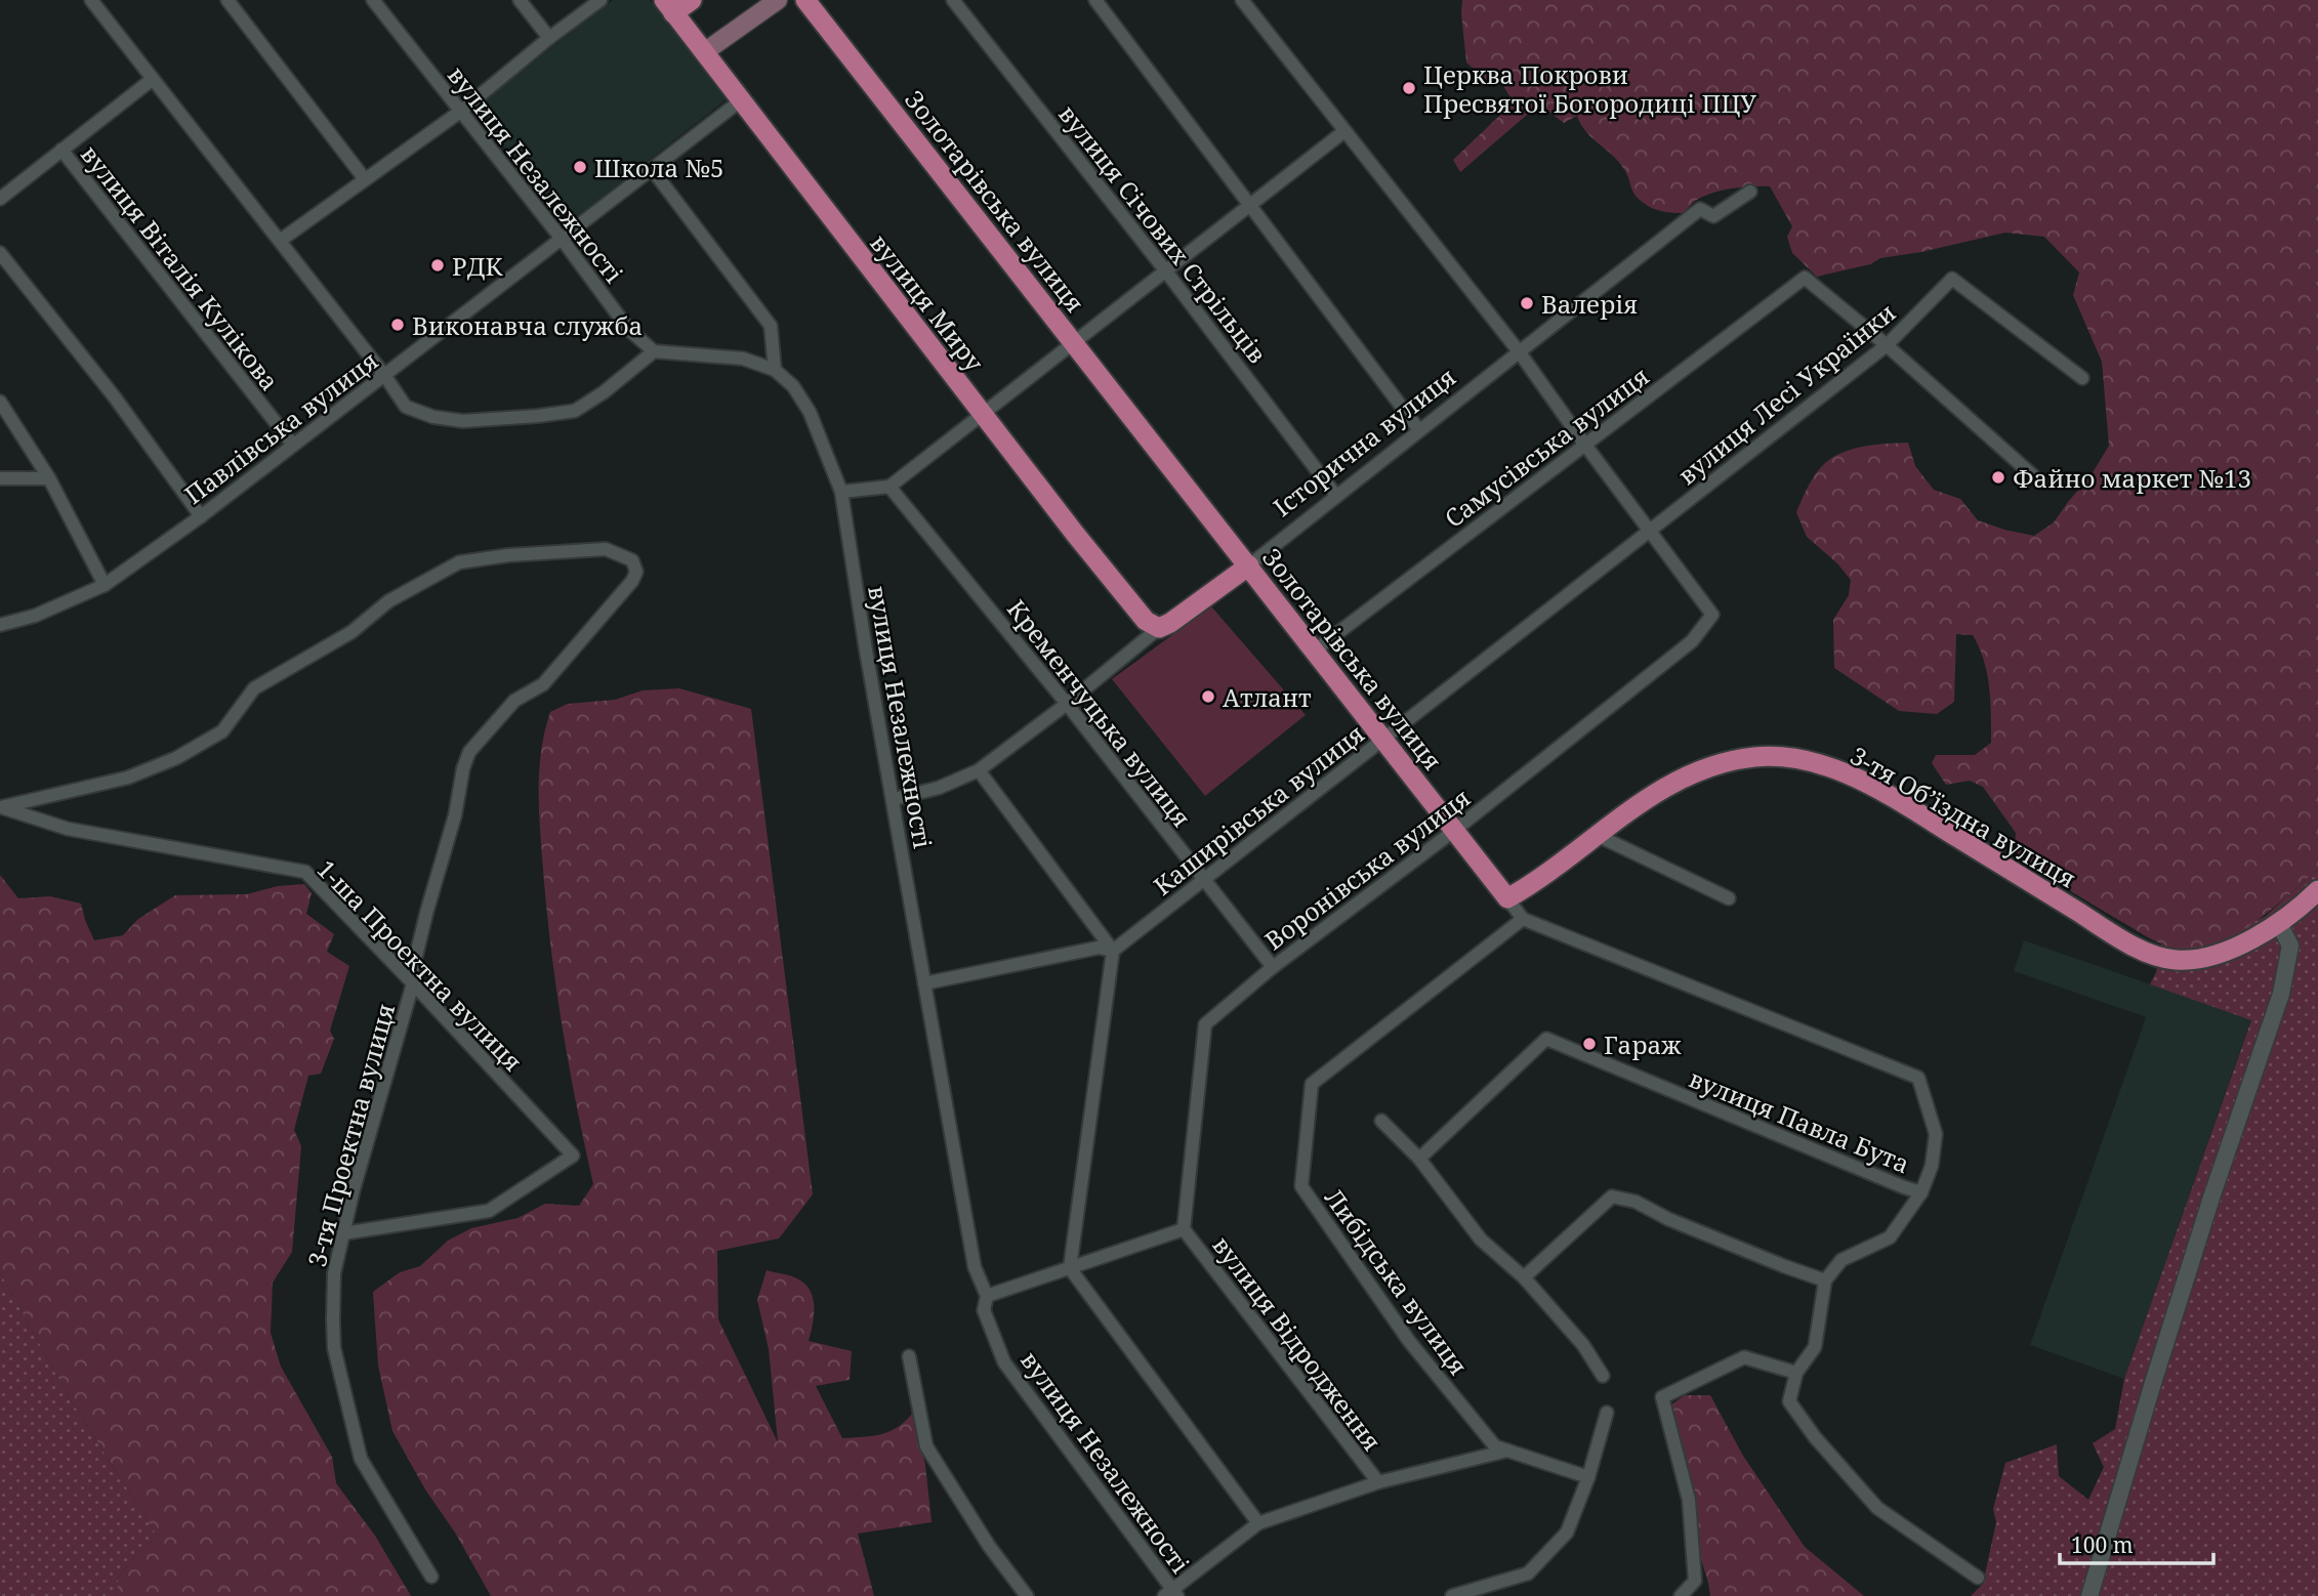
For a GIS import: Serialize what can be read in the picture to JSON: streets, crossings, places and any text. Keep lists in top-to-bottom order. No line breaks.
{"streets":{"main road":["Золотарівська вулиця","вулиця Миру","Історична вулиця","3-тя Обʼїздна вулиця"],"street":["вулиця Незалежності","вулиця Січових Стрільців","вулиця Віталія Кулікова","вулиця Лесі Українки","Павлівська вулиця","Самусівська вулиця","Кременчуцька вулиця","Каширівська вулиця","Воронівська вулиця","1-ша Проектна вулиця","вулиця Павла Бута","3-тя Проектна вулиця","Либідська вулиця","вулиця Відродження"]},"crossings":[["вулиця Незалежності","Павлівська вулиця"],["вулиця Незалежності","Історична вулиця"],["Золотарівська вулиця","Історична вулиця"],["Золотарівська вулиця","Самусівська вулиця"],["Золотарівська вулиця","Каширівська вулиця"],["Золотарівська вулиця","3-тя Обʼїздна вулиця"],["Золотарівська вулиця","Воронівська вулиця"],["Золотарівська вулиця","Либідська вулиця"],["вулиця Січових Стрільців","Історична вулиця"],["вулиця Віталія Кулікова","Павлівська вулиця"],["вулиця Миру","Павлівська вулиця"],["вулиця Миру","Історична вулиця"],["вулиця Лесі Українки","Самусівська вулиця"],["вулиця Лесі Українки","Каширівська вулиця"],["вулиця Лесі Українки","Воронівська вулиця"],["Історична вулиця","Кременчуцька вулиця"],["Кременчуцька вулиця","Каширівська вулиця"],["Кременчуцька вулиця","Воронівська вулиця"],["Каширівська вулиця","Воронівська вулиця"],["Воронівська вулиця","вулиця Відродження"],["1-ша Проектна вулиця","3-тя Проектна вулиця"]],"places":["Церква Покрови Пресвятої Богородиці ПЦУ","Школа №5","РДК","Валерія","Виконавча служба","Файно маркет №13","Атлант","Гараж"],"scale_bar":"100 m"}
